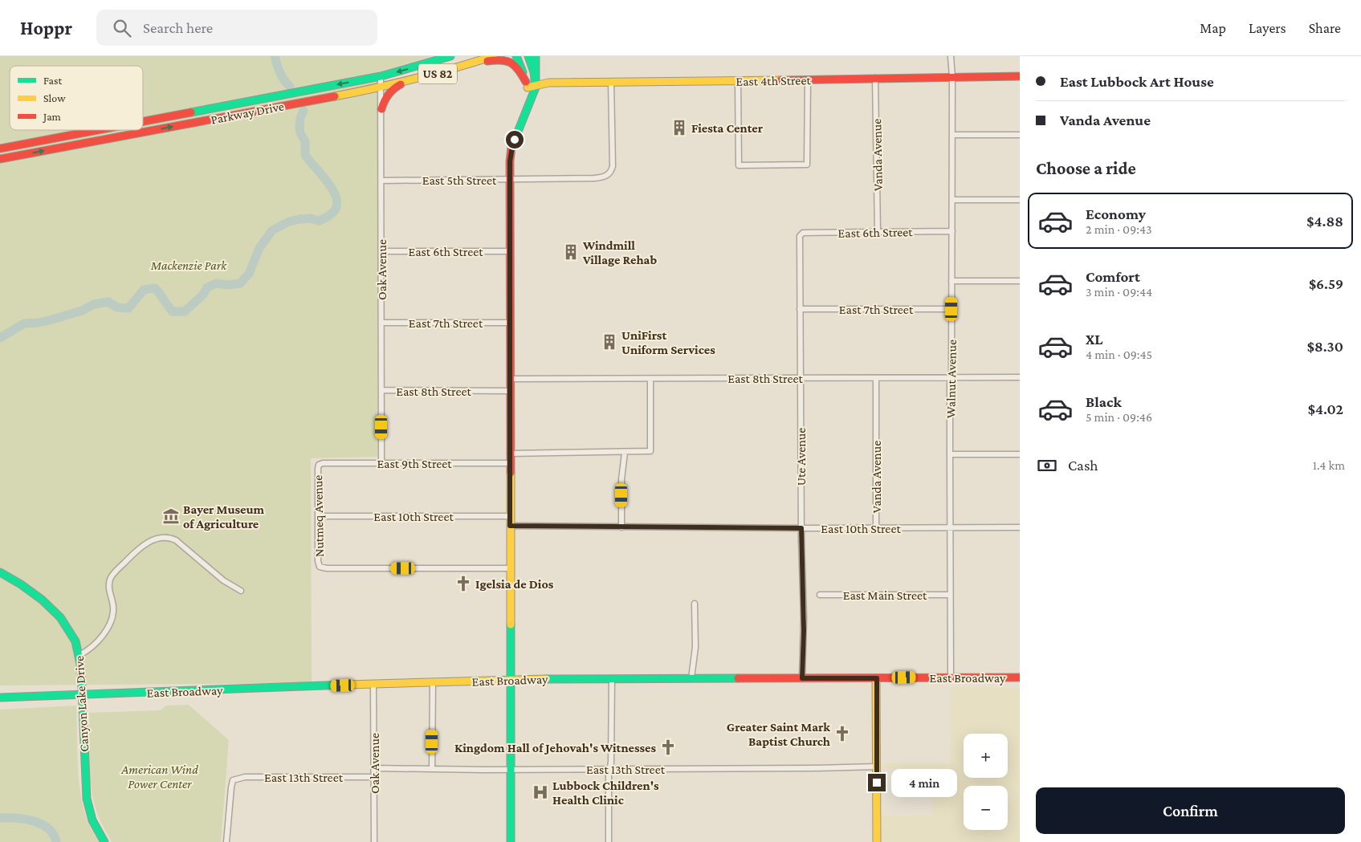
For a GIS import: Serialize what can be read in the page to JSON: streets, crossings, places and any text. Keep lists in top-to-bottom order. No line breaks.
{"streets":{"main road":["US 82","East 4th Street","Parkway Drive","East Broadway","Canyon Lake Drive"],"street":["Vanda Avenue","East 5th Street","East 6th Street","Oak Avenue","East 7th Street","East 8th Street","Walnut Avenue","Ute Avenue","East 9th Street","Nutmeq Avenue","East 10th Street","East Main Street","East 13th Street"]},"crossings":[["East 4th Street","Vanda Avenue"],["East 4th Street","East 5th Street"],["East 4th Street","Walnut Avenue"],["Parkway Drive","Oak Avenue"],["Vanda Avenue","East 6th Street"],["Vanda Avenue","East 8th Street"],["Vanda Avenue","East 10th Street"],["East 5th Street","Oak Avenue"],["East 6th Street","Oak Avenue"],["East 6th Street","Walnut Avenue"],["East 6th Street","Ute Avenue"],["Oak Avenue","East 7th Street"],["Oak Avenue","East 8th Street"],["Oak Avenue","East 9th Street"],["Oak Avenue","East Broadway"],["Oak Avenue","East 13th Street"],["East 7th Street","Walnut Avenue"],["East 7th Street","Ute Avenue"],["East 8th Street","Walnut Avenue"],["East 8th Street","Ute Avenue"],["Walnut Avenue","East 10th Street"],["Walnut Avenue","East Main Street"],["Walnut Avenue","East Broadway"],["Ute Avenue","East 10th Street"],["Ute Avenue","East Broadway"],["East 9th Street","Nutmeq Avenue"],["Nutmeq Avenue","East 10th Street"],["East Broadway","Canyon Lake Drive"]],"parks":["Mackenzie Park","American Wind Power Center"],"places":{"building":["Fiesta Center","Windmill Village Rehab","UniFirst Uniform Services"],"museum":["Bayer Museum of Agriculture"],"church":["Igelsia de Dios","Greater Saint Mark Baptist Church","Kingdom Hall of Jehovah's Witnesses"],"hospital":["Lubbock Children's Health Clinic"]},"legend":["Fast","Slow","Jam"],"page":{"header":"Hoppr","search":"Search here","nav":["Map","Layers","Share"],"banner":["East Lubbock Art House","Vanda Avenue"],"heading":"Choose a ride","list":[{"name":"Economy","note":"2 min · 09:43","value":"$4.88"},{"name":"Comfort","note":"3 min · 09:44","value":"$6.59"},{"name":"XL","note":"4 min · 09:45","value":"$8.30"},{"name":"Black","note":"5 min · 09:46","value":"$4.02"}],"pay":["Cash","1.4 km"],"map_buttons":["+","−"],"bubble":"4 min","buttons":"Confirm"}}
